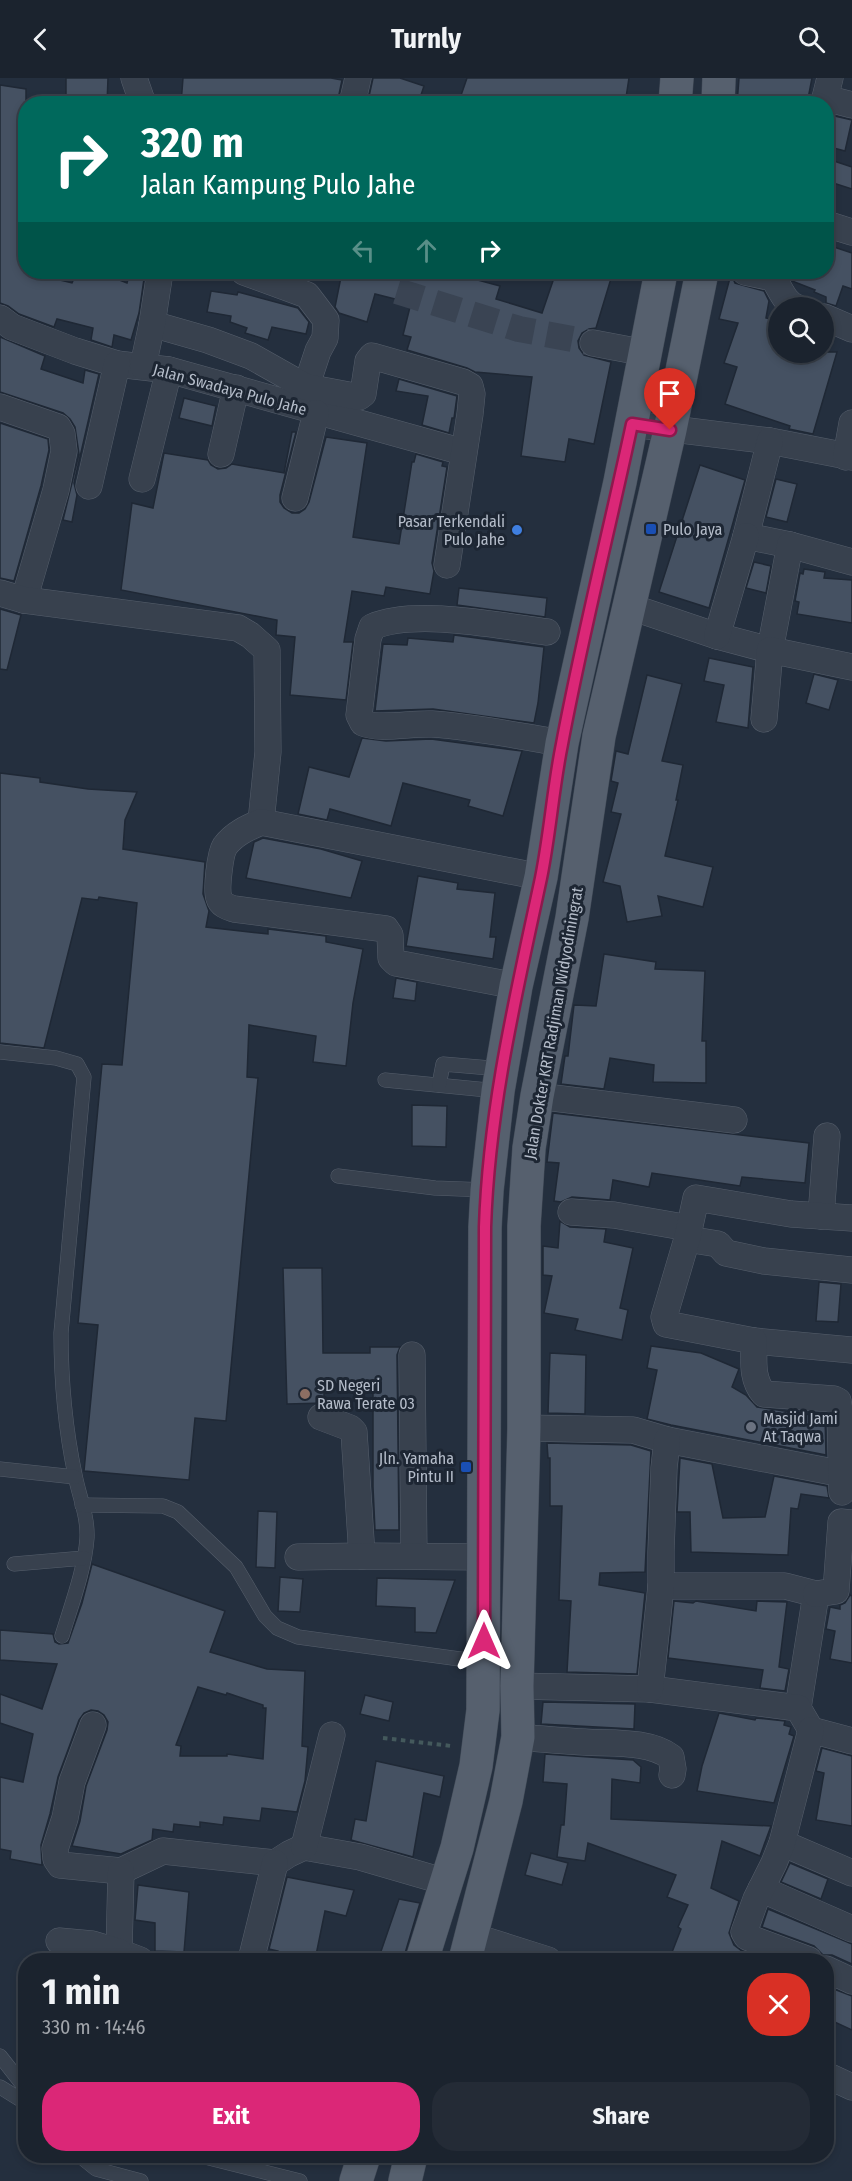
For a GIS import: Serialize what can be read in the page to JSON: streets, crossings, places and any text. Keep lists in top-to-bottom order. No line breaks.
{"streets":{"main road":["Jalan Dokter KRT Radjiman Widyodiningrat"],"street":["Jalan Swadaya Pulo Jahe"]},"places":{"transit":["Pulo Jaya","Jln. Yamaha Pintu II"],"other":["Pasar Terkendali Pulo Jahe","SD Negeri Rawa Terate 03","Masjid Jami At Taqwa"]},"page":{"header":"Turnly","turn":["320 m","Jalan Kampung Pulo Jahe"],"heading":["1 min","330 m · 14:46"],"buttons":["Exit","Share"]}}
